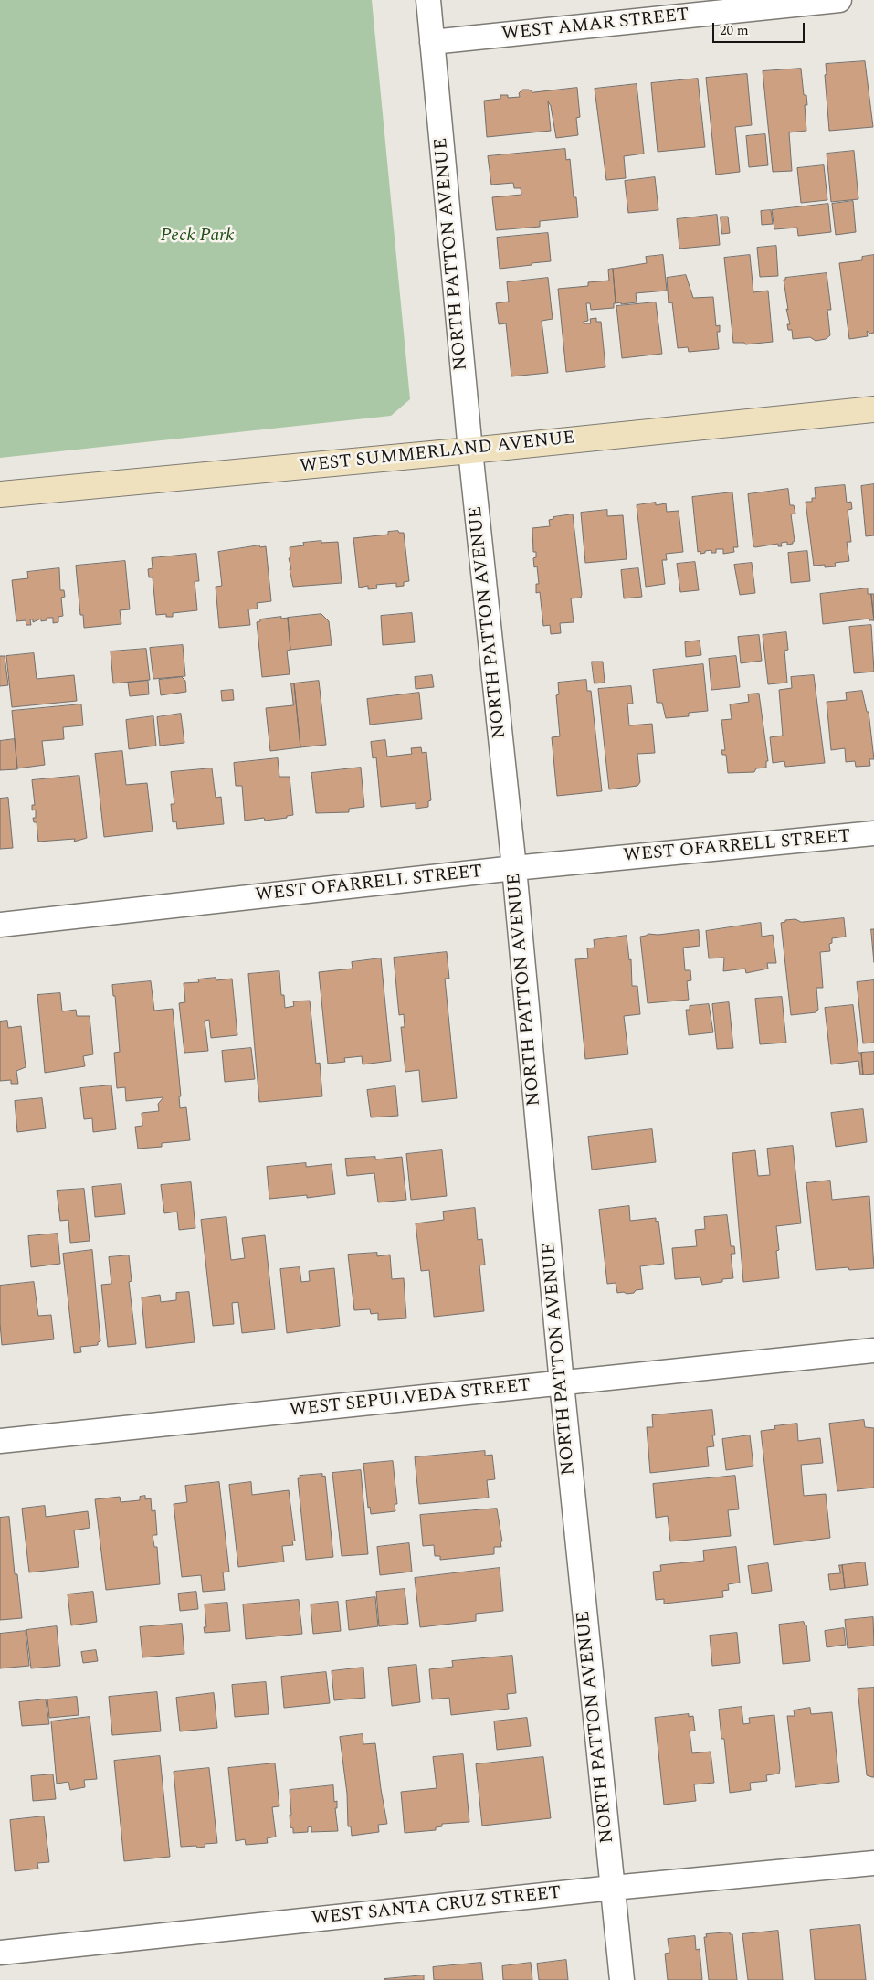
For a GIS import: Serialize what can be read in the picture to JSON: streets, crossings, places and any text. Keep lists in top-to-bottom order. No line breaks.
{"streets":{"main road":["WEST SUMMERLAND AVENUE"],"street":["WEST AMAR STREET","NORTH PATTON AVENUE","WEST OFARRELL STREET","WEST SEPULVEDA STREET","WEST SANTA CRUZ STREET"]},"crossings":[["WEST AMAR STREET","NORTH PATTON AVENUE"],["NORTH PATTON AVENUE","WEST SUMMERLAND AVENUE"],["NORTH PATTON AVENUE","WEST OFARRELL STREET"],["NORTH PATTON AVENUE","WEST SEPULVEDA STREET"],["NORTH PATTON AVENUE","WEST SANTA CRUZ STREET"]],"parks":["Peck Park"],"scale_bar":"20 m"}
